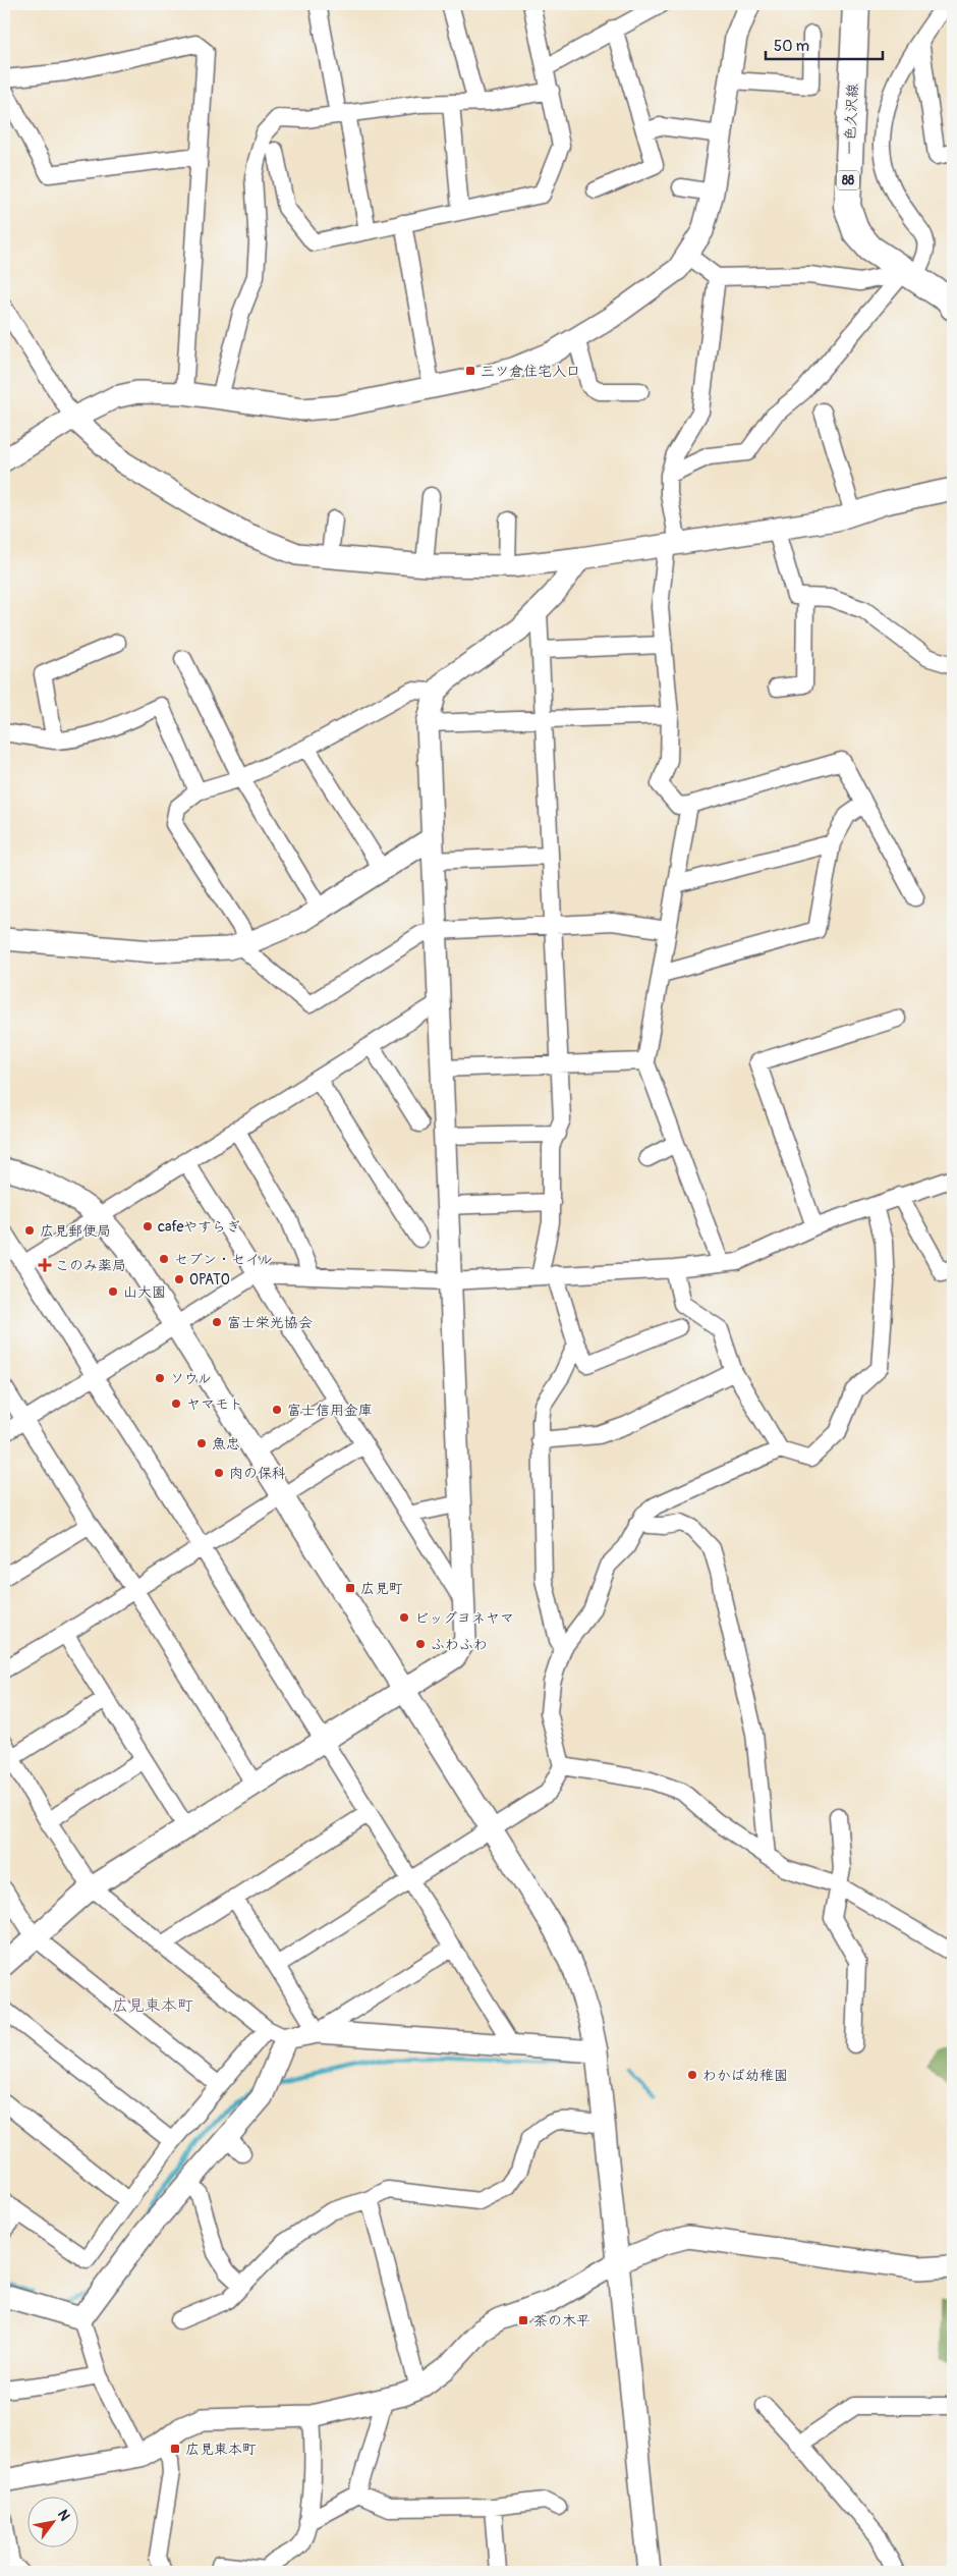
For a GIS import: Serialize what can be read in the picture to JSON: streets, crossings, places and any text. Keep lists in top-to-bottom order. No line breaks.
{"streets":{"main road":["一色久沢線","88"]},"districts":["広見東本町"],"places":{"transit":["三ツ倉住宅入口","広見町","茶の木平","広見東本町"],"other":["cafeやすらぎ","広見郵便局","セブン・セイル","OPATO","山大園","富士栄光協会","ソウル","ヤマモト","富士信用金庫","魚忠","肉の保科","ビッグヨネヤマ","ふわふわ","わかば幼稚園"],"health":["このみ薬局"]},"scale_bar":"50 m","north":"top right"}
